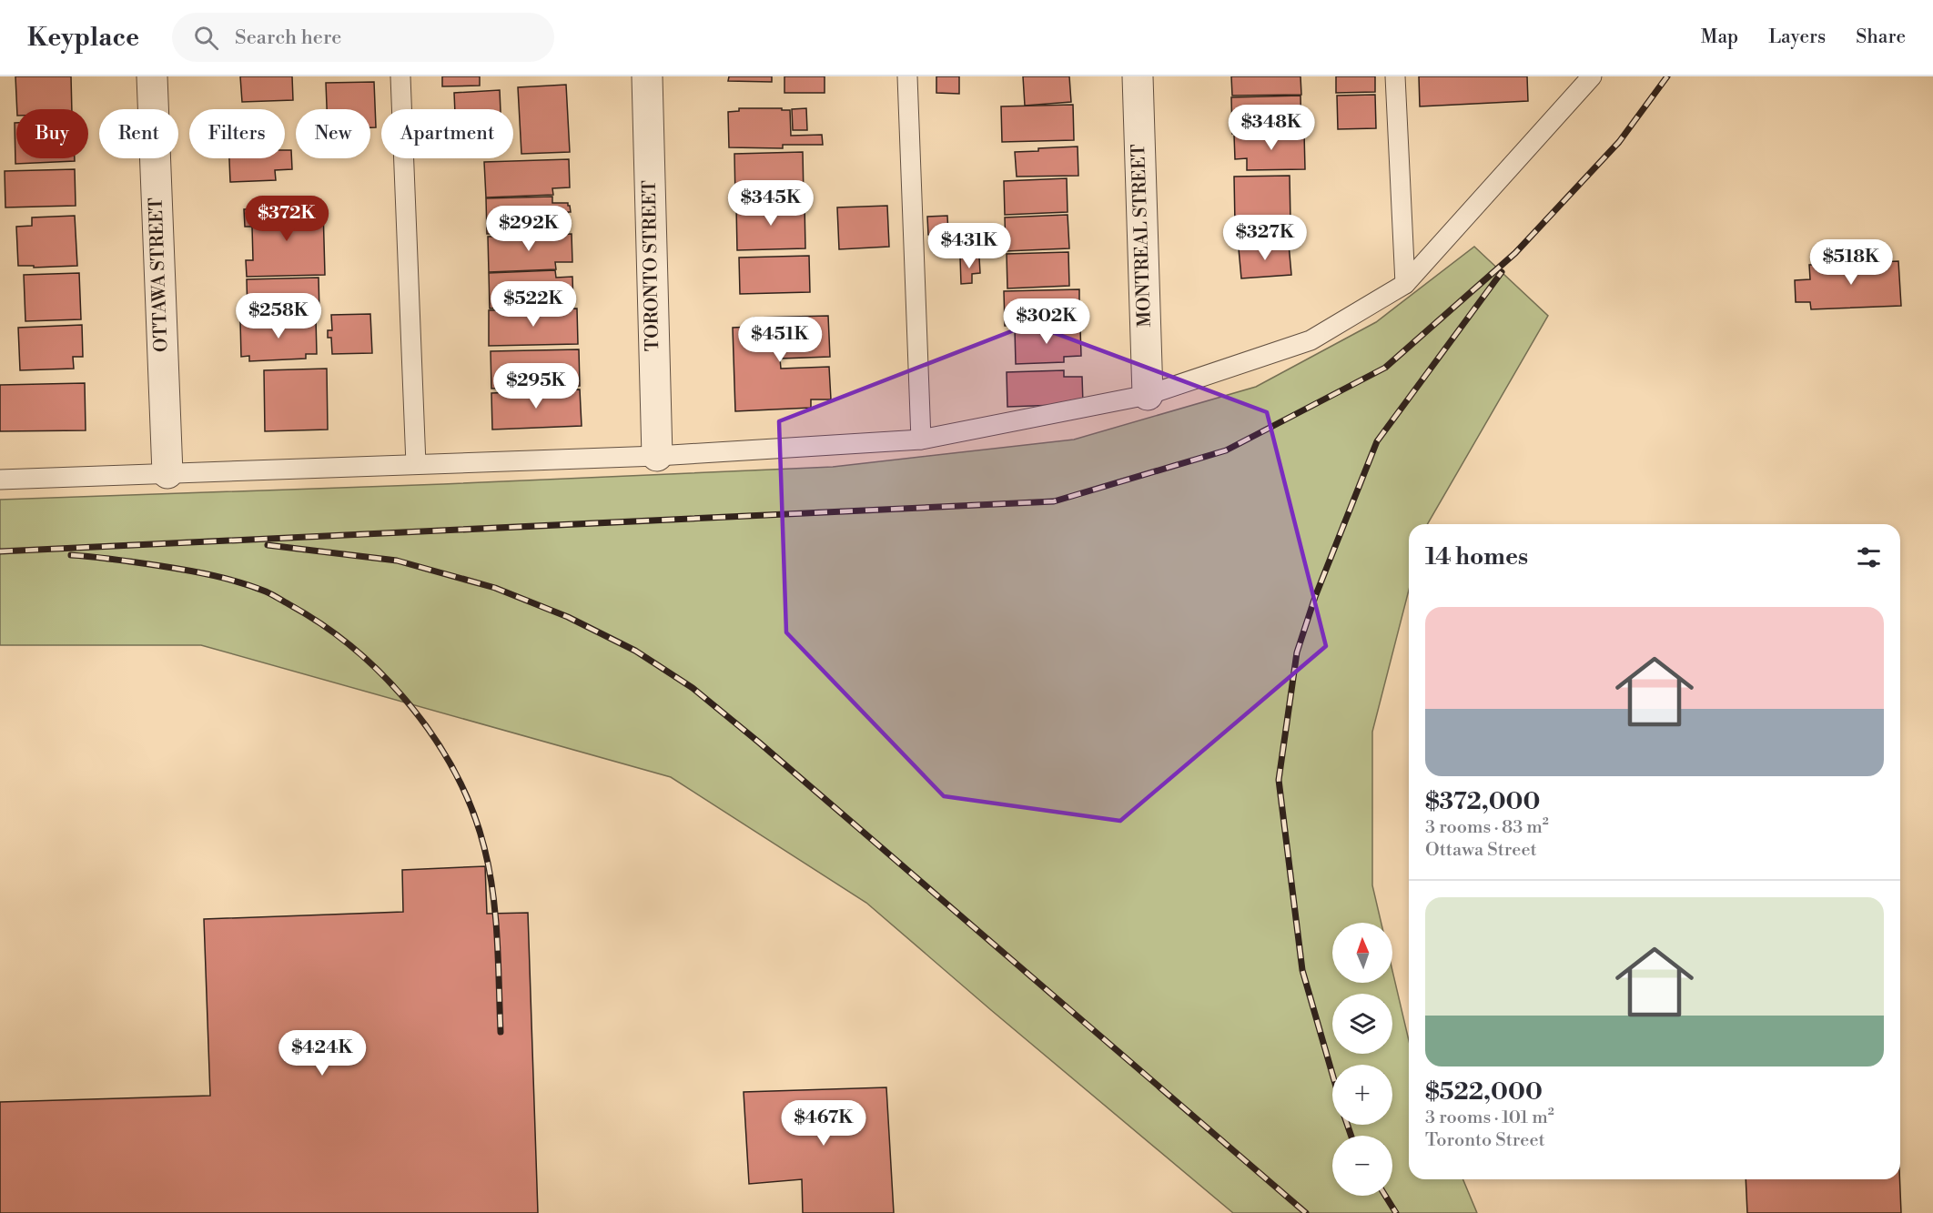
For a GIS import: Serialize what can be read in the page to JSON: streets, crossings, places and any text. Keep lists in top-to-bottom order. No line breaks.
{"streets":{"street":["MONTREAL STREET","TORONTO STREET","OTTAWA STREET"]},"north":"top","page":{"header":"Keyplace","search":"Search here","nav":["Map","Layers","Share"],"price":["$348K","$345K","$372K","$292K","$327K","$431K","$518K","$522K","$258K","$302K","$451K","$295K","$424K","$467K"],"chip":["Buy","Rent","Filters","New","Apartment"],"heading":"14 homes","list":[{"name":"$372,000","note":"3 rooms · 83 m² · Ottawa Street"},{"name":"$522,000","note":"3 rooms · 101 m² · Toronto Street"}],"map_buttons":["+","−"]}}
